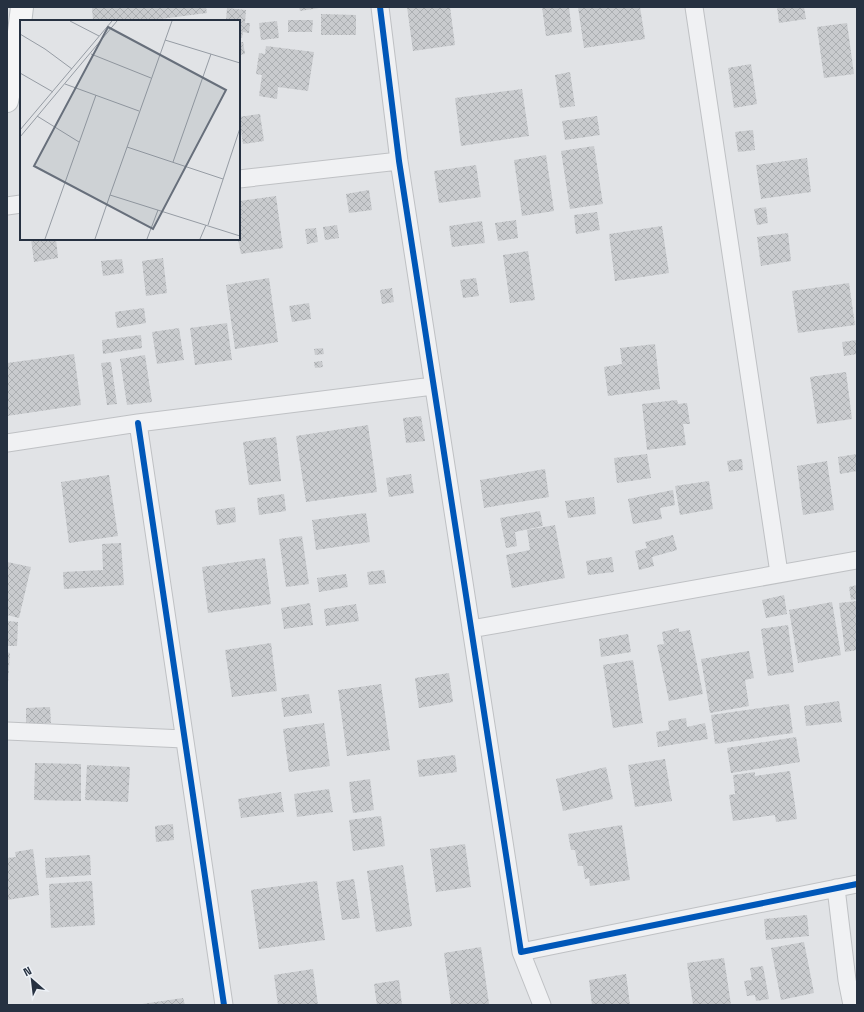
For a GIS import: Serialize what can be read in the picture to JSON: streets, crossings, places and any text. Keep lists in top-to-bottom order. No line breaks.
{"north":"top left"}
